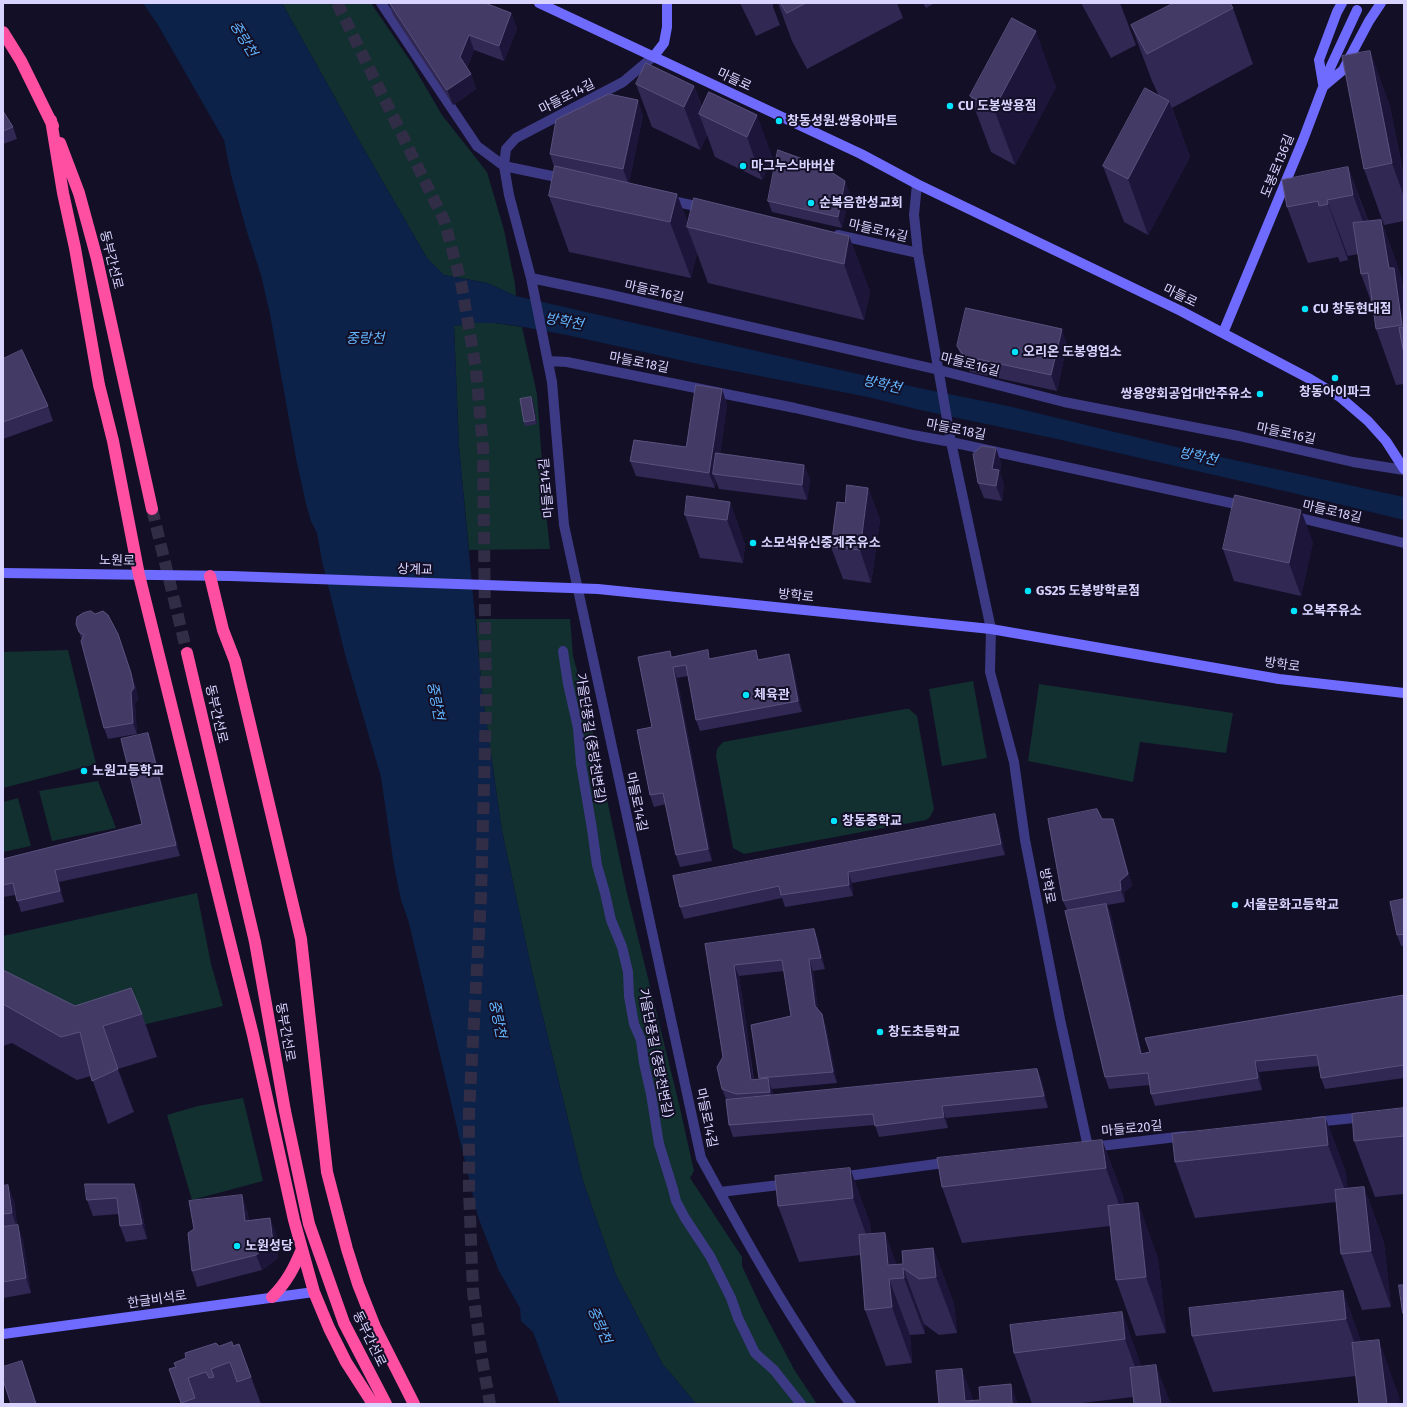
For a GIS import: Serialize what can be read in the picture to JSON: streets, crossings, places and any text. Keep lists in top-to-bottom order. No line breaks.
{"streets":{"highway":["동부간선로"],"main road":["마들로","도봉로136길","노원로","상계교","방학로","한글비석로"],"street":["마들로14길","마들로16길","마들로18길","가을단풍길 (중랑천변길)","마들로20길"]},"crossings":[["마들로","마들로14길"],["마들로","도봉로136길"],["마들로","마들로16길"],["마들로14길","마들로16길"],["마들로14길","마들로18길"],["마들로16길","방학로"],["마들로18길","방학로"],["노원로","상계교"],["상계교","방학로"],["방학로","마들로20길"]],"water":["중랑천","방학천"],"places":["CU 도봉쌍용점","창동성원.쌍용아파트","마그누스바버샵","순복음한성교회","CU 창동현대점","오리온 도봉영업소","창동아이파크","쌍용양회공업대안주유소","소모석유신중계주유소","GS25 도봉방학로점","오복주유소","체육관","노원고등학교","창동중학교","서울문화고등학교","창도초등학교","노원성당"]}
